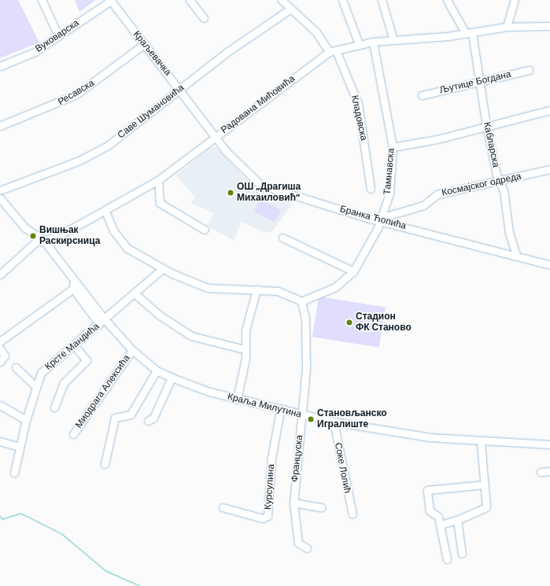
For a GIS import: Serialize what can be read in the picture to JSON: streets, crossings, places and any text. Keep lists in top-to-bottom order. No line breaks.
{"streets":{"street":["Вуковарска","Краљевачка","Љутице Богдана","Ресавска","Радована Мићовића","Саве Шумановића","Кладовска","Кабларска","Тамнавска","Космајског одреда","Бранка Ћопића","Крсте Мандића","Миодрага Алексића","Краља Милутина","Француска","Соке Лолић","Курсулина"]},"crossings":[["Вуковарска","Краљевачка"],["Краљевачка","Ресавска"],["Краљевачка","Радована Мићовића"],["Краљевачка","Саве Шумановића"],["Краљевачка","Бранка Ћопића"],["Љутице Богдана","Кабларска"],["Радована Мићовића","Кладовска"],["Радована Мићовића","Кабларска"],["Радована Мићовића","Тамнавска"],["Радована Мићовића","Бранка Ћопића"],["Радована Мићовића","Краља Милутина"],["Саве Шумановића","Кладовска"],["Кабларска","Космајског одреда"],["Кабларска","Бранка Ћопића"],["Тамнавска","Космајског одреда"],["Тамнавска","Бранка Ћопића"],["Тамнавска","Француска"],["Космајског одреда","Бранка Ћопића"],["Крсте Мандића","Краља Милутина"],["Миодрага Алексића","Краља Милутина"],["Краља Милутина","Француска"],["Краља Милутина","Соке Лолић"],["Краља Милутина","Курсулина"]],"places":["ОШ „Драгиша Михаиловић”","Вишњак Раскирсница","Стадион ФК Станово","Становљанско Игралиште"]}
